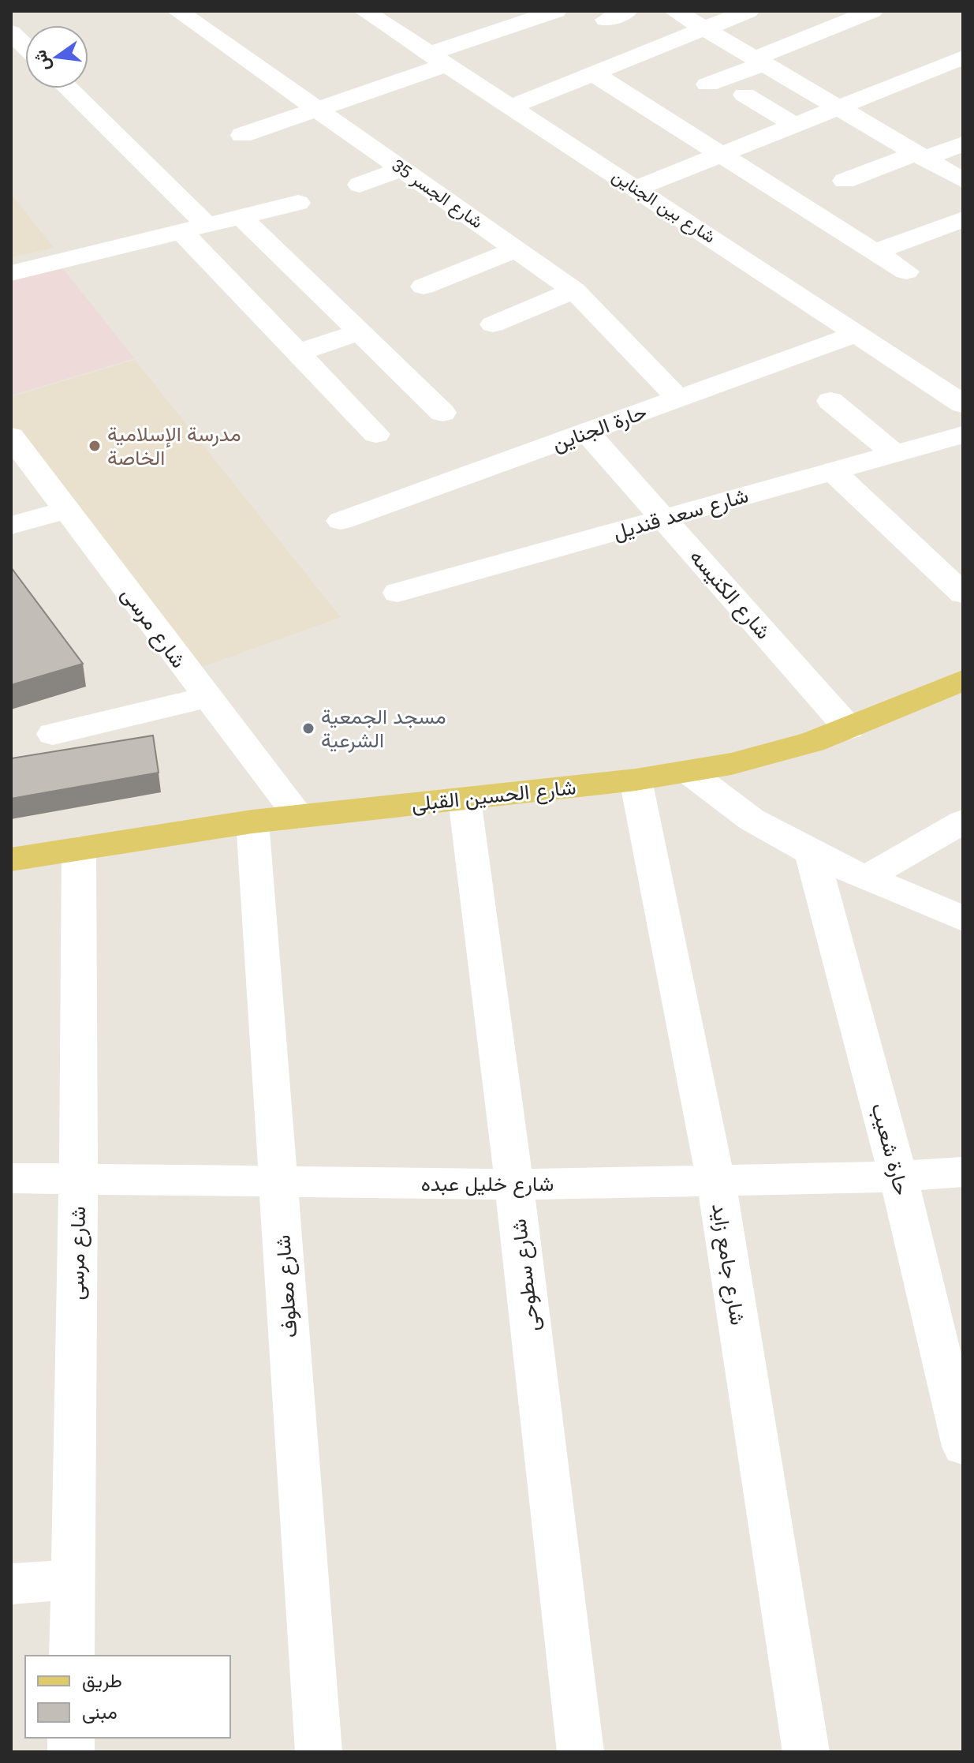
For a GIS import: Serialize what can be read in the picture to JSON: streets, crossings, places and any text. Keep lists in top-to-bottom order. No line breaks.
{"streets":{"main road":["شارع الحسين القبلى"],"street":["شارع الجسر 35","شارع بين الجناين","حارة الجناين","شارع سعد قنديل","شارع الكنيسه","شارع مرسى","حارة شعيب","شارع خليل عبده","شارع جامع زايد","شارع سطوحى","شارع معلوف"]},"crossings":[["شارع الجسر 35","حارة الجناين"],["شارع بين الجناين","حارة الجناين"],["حارة الجناين","شارع الكنيسه"],["شارع سعد قنديل","شارع الكنيسه"],["شارع الكنيسه","شارع الحسين القبلى"],["شارع مرسى","شارع الحسين القبلى"],["شارع مرسى","شارع خليل عبده"],["شارع الحسين القبلى","شارع جامع زايد"],["شارع الحسين القبلى","شارع سطوحى"],["شارع الحسين القبلى","شارع معلوف"],["حارة شعيب","شارع خليل عبده"],["شارع خليل عبده","شارع جامع زايد"],["شارع خليل عبده","شارع سطوحى"],["شارع خليل عبده","شارع معلوف"]],"places":["مدرسة الإسلامية الخاصة","مسجد الجمعية الشرعية"],"legend":["طريق","مبنى"],"north":"left"}
